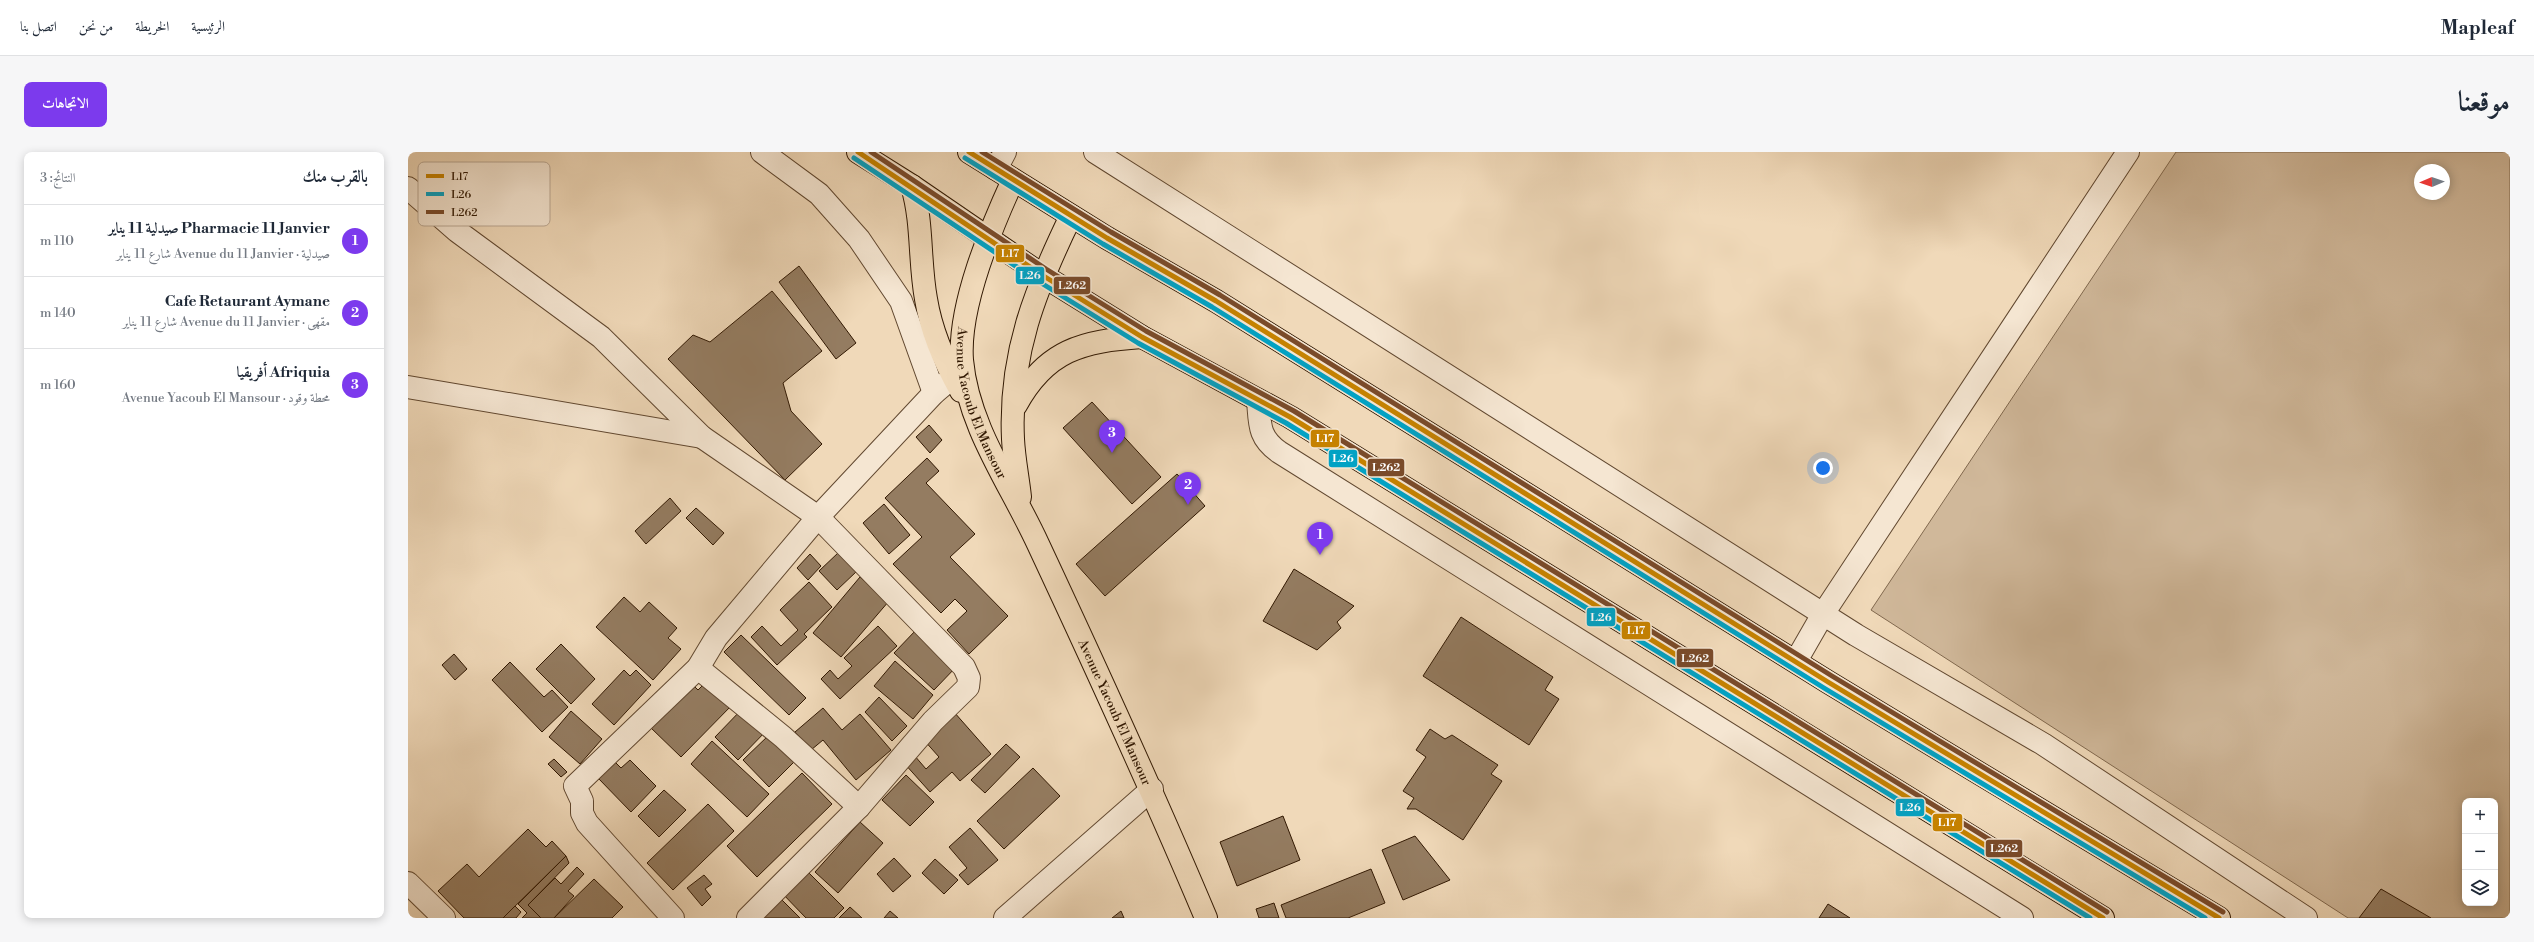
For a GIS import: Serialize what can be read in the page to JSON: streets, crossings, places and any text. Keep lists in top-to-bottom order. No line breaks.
{"streets":{"main road":["Avenue Yacoub El Mansour"]},"lines":["transit line L17","transit line L262","transit line L26"],"legend":["L17","L26","L262"],"north":"left","page":{"header":"Mapleaf","nav":["الرئيسية","الخريطة","من نحن","اتصل بنا"],"title":"موقعنا","buttons":"الاتجاهات","heading":["بالقرب منك","النتائج: 3"],"list":[{"mark":"1","name":"Pharmacie 11 Janvier صيدلية 11 يناير","note":"صيدلية · Avenue du 11 Janvier شارع 11 يناير","value":"110 m"},{"mark":"2","name":"Cafe Retaurant Aymane","note":"مقهى · Avenue du 11 Janvier شارع 11 يناير","value":"140 m"},{"mark":"3","name":"Afriquia أفريقيا","note":"محطة وقود · Avenue Yacoub El Mansour","value":"160 m"}],"pins":["3","2","1"],"map_buttons":["+","−"]}}
